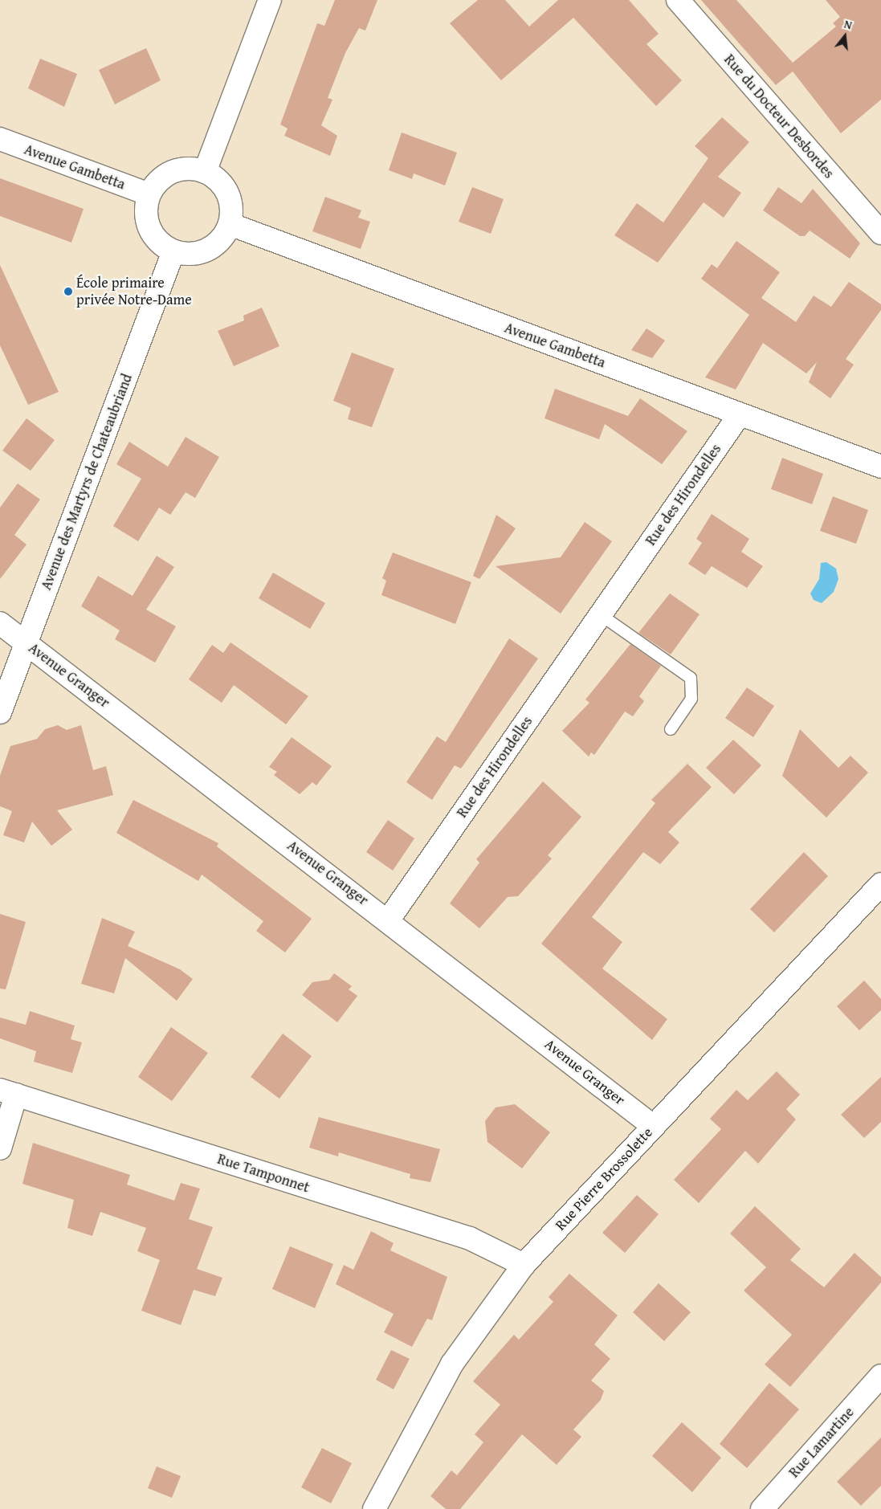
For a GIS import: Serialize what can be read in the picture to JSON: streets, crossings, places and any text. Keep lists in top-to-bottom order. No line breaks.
{"streets":{"street":["Rue du Docteur Desbordes","Avenue Gambetta","Avenue des Martyrs de Chateaubriand","Rue des Hirondelles","Avenue Granger","Rue Tamponnet","Rue Pierre Brossolette","Rue Lamartine"]},"crossings":[["Avenue Gambetta","Avenue des Martyrs de Chateaubriand"],["Avenue Gambetta","Rue des Hirondelles"],["Avenue des Martyrs de Chateaubriand","Avenue Granger"],["Rue des Hirondelles","Avenue Granger"],["Avenue Granger","Rue Pierre Brossolette"],["Rue Tamponnet","Rue Pierre Brossolette"]],"places":["École primaire privée Notre-Dame"],"north":"top"}
